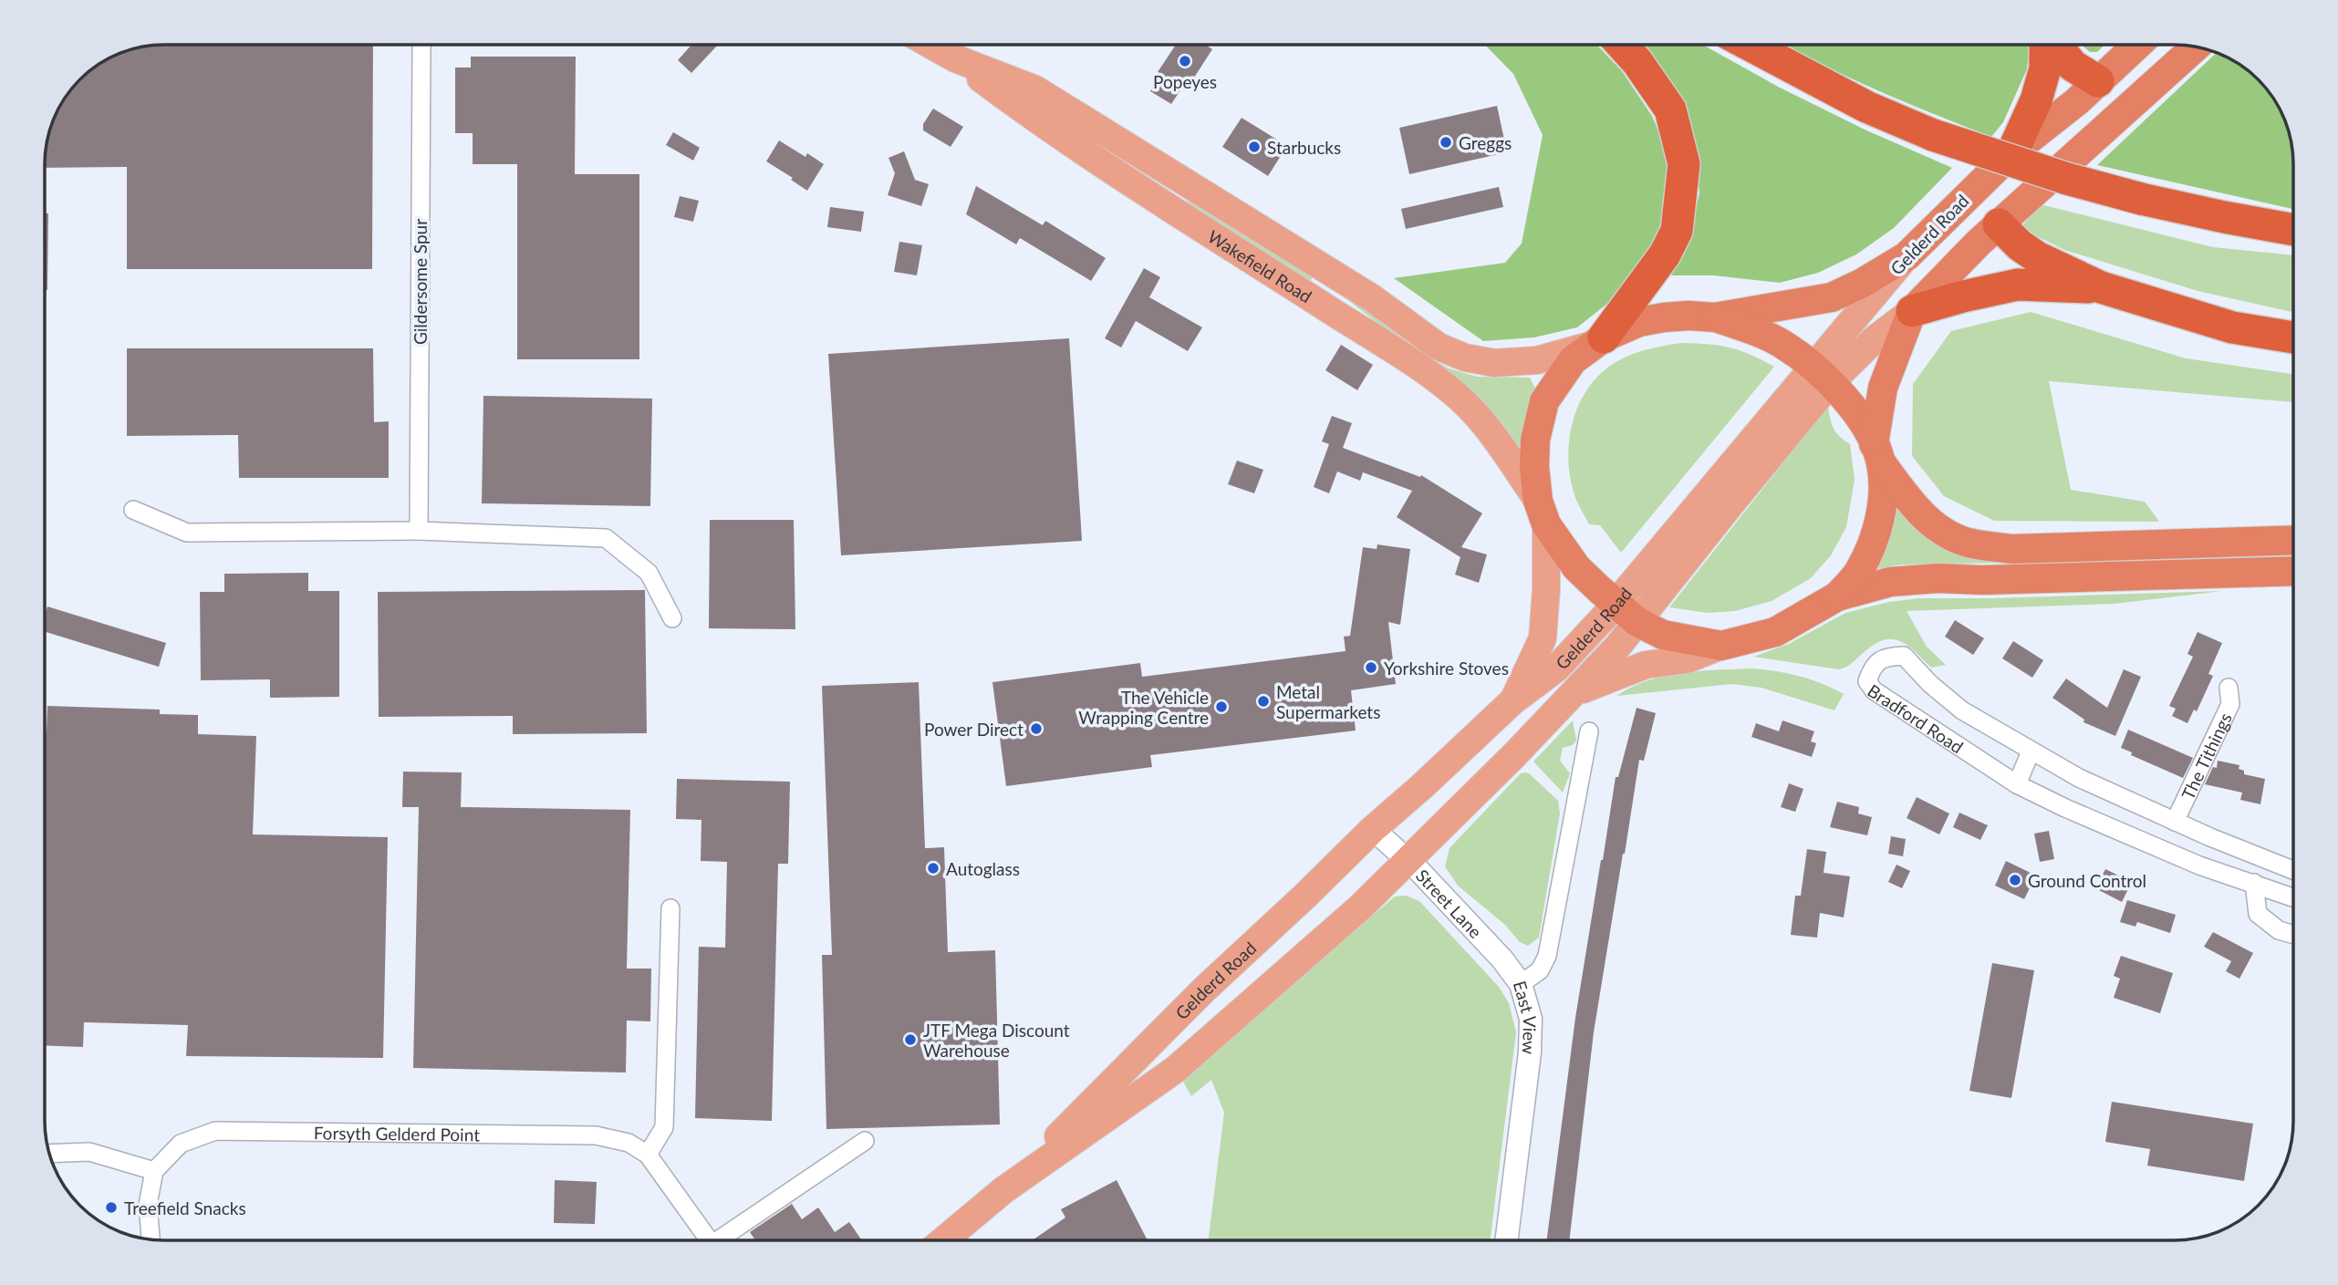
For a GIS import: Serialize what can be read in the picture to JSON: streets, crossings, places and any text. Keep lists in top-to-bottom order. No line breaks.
{"streets":{"highway":["Gelderd Road"],"main road":["Wakefield Road"],"street":["Gildersome Spur","Bradford Road","The Tithings","Street Lane","East View","Forsyth Gelderd Point"]},"crossings":[["Gelderd Road","Street Lane"],["Bradford Road","The Tithings"],["Street Lane","East View"]],"places":["Popeyes","Greggs","Starbucks","Yorkshire Stoves","Metal Supermarkets","The Vehicle Wrapping Centre","Power Direct","Autoglass","Ground Control","JTF Mega Discount Warehouse","Treefield Snacks"]}
